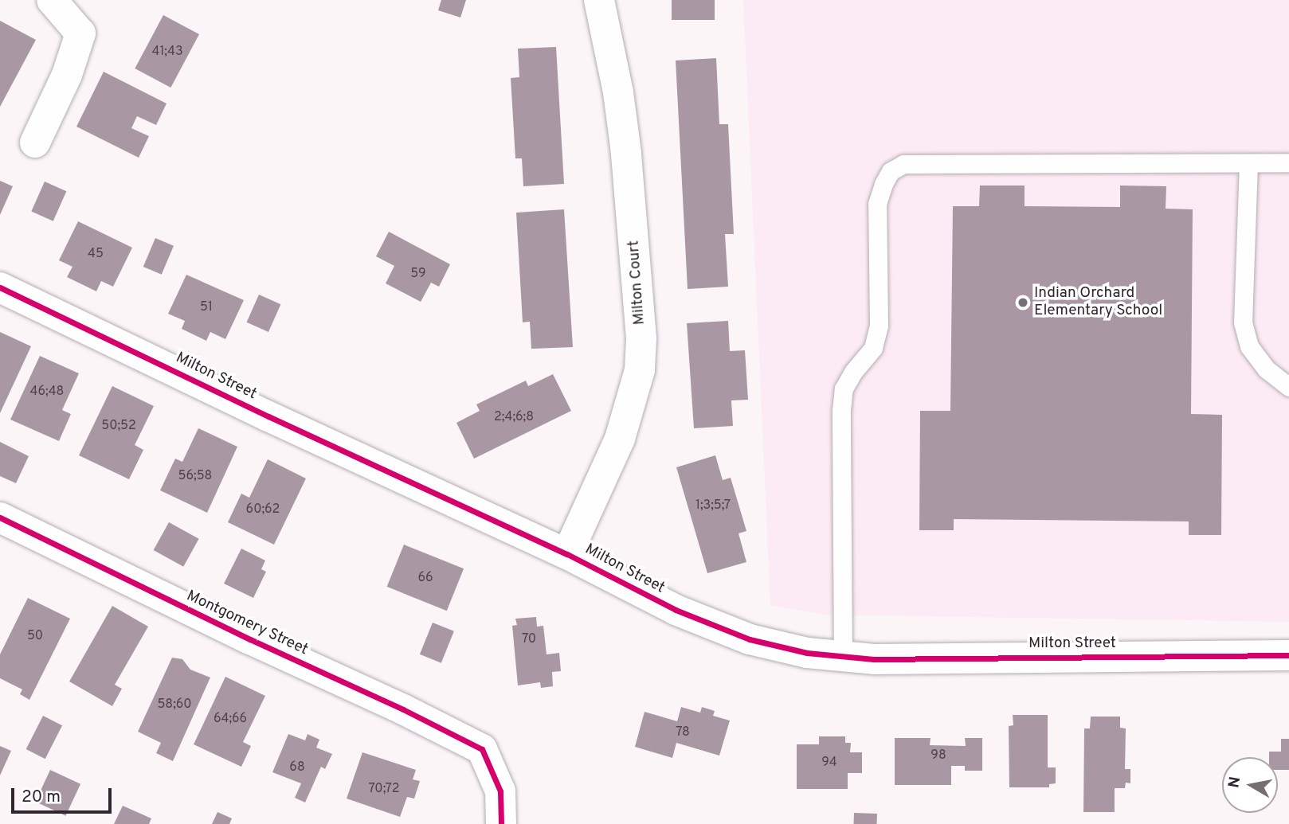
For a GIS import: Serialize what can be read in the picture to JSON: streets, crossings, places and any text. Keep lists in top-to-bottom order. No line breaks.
{"streets":{"street":["Milton Court","Milton Street","Montgomery Street"]},"crossings":[["Milton Court","Milton Street"]],"places":["Indian Orchard Elementary School"],"house_numbers":["41;43","45","59","51","46;48","2;4;6;8","50;52","56;58","1;3;5;7","60;62","66","50","70","58;60","64;66","78","98","94","68","70;72"],"scale_bar":"20 m","north":"left"}
